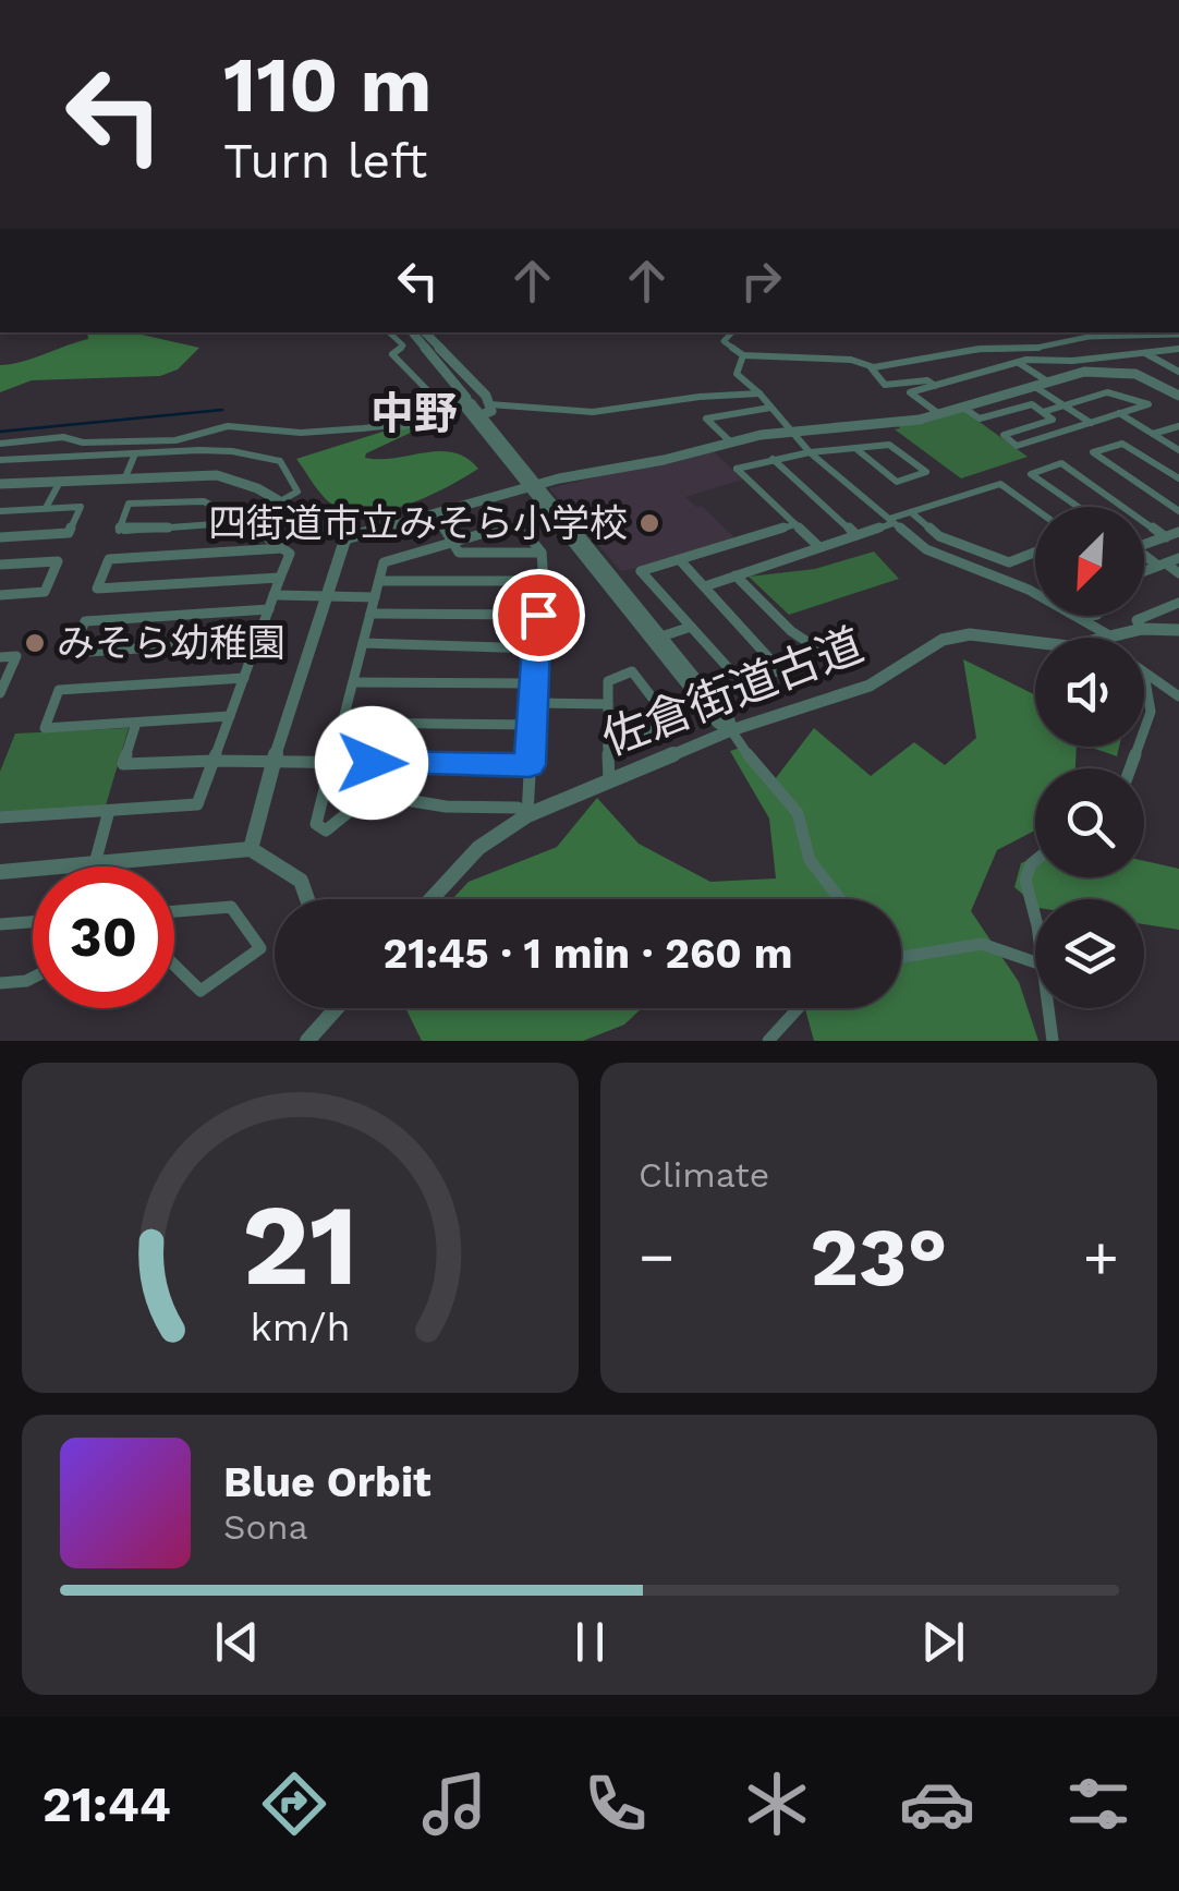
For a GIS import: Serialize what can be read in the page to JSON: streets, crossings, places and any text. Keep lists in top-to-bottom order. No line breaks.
{"streets":{"street":["佐倉街道古道"]},"districts":["中野"],"places":["四街道市立みそら小学校","みそら幼稚園"],"north":"bottom left","page":{"turn":["110 m","Turn left"],"limit":"30","trip":"21:45 · 1 min · 260 m","tile":"Climate","heat":["−","23°","+"],"song":["Blue Orbit","Sona"],"tabs":"21:44","gauge":["21","km/h"]}}
